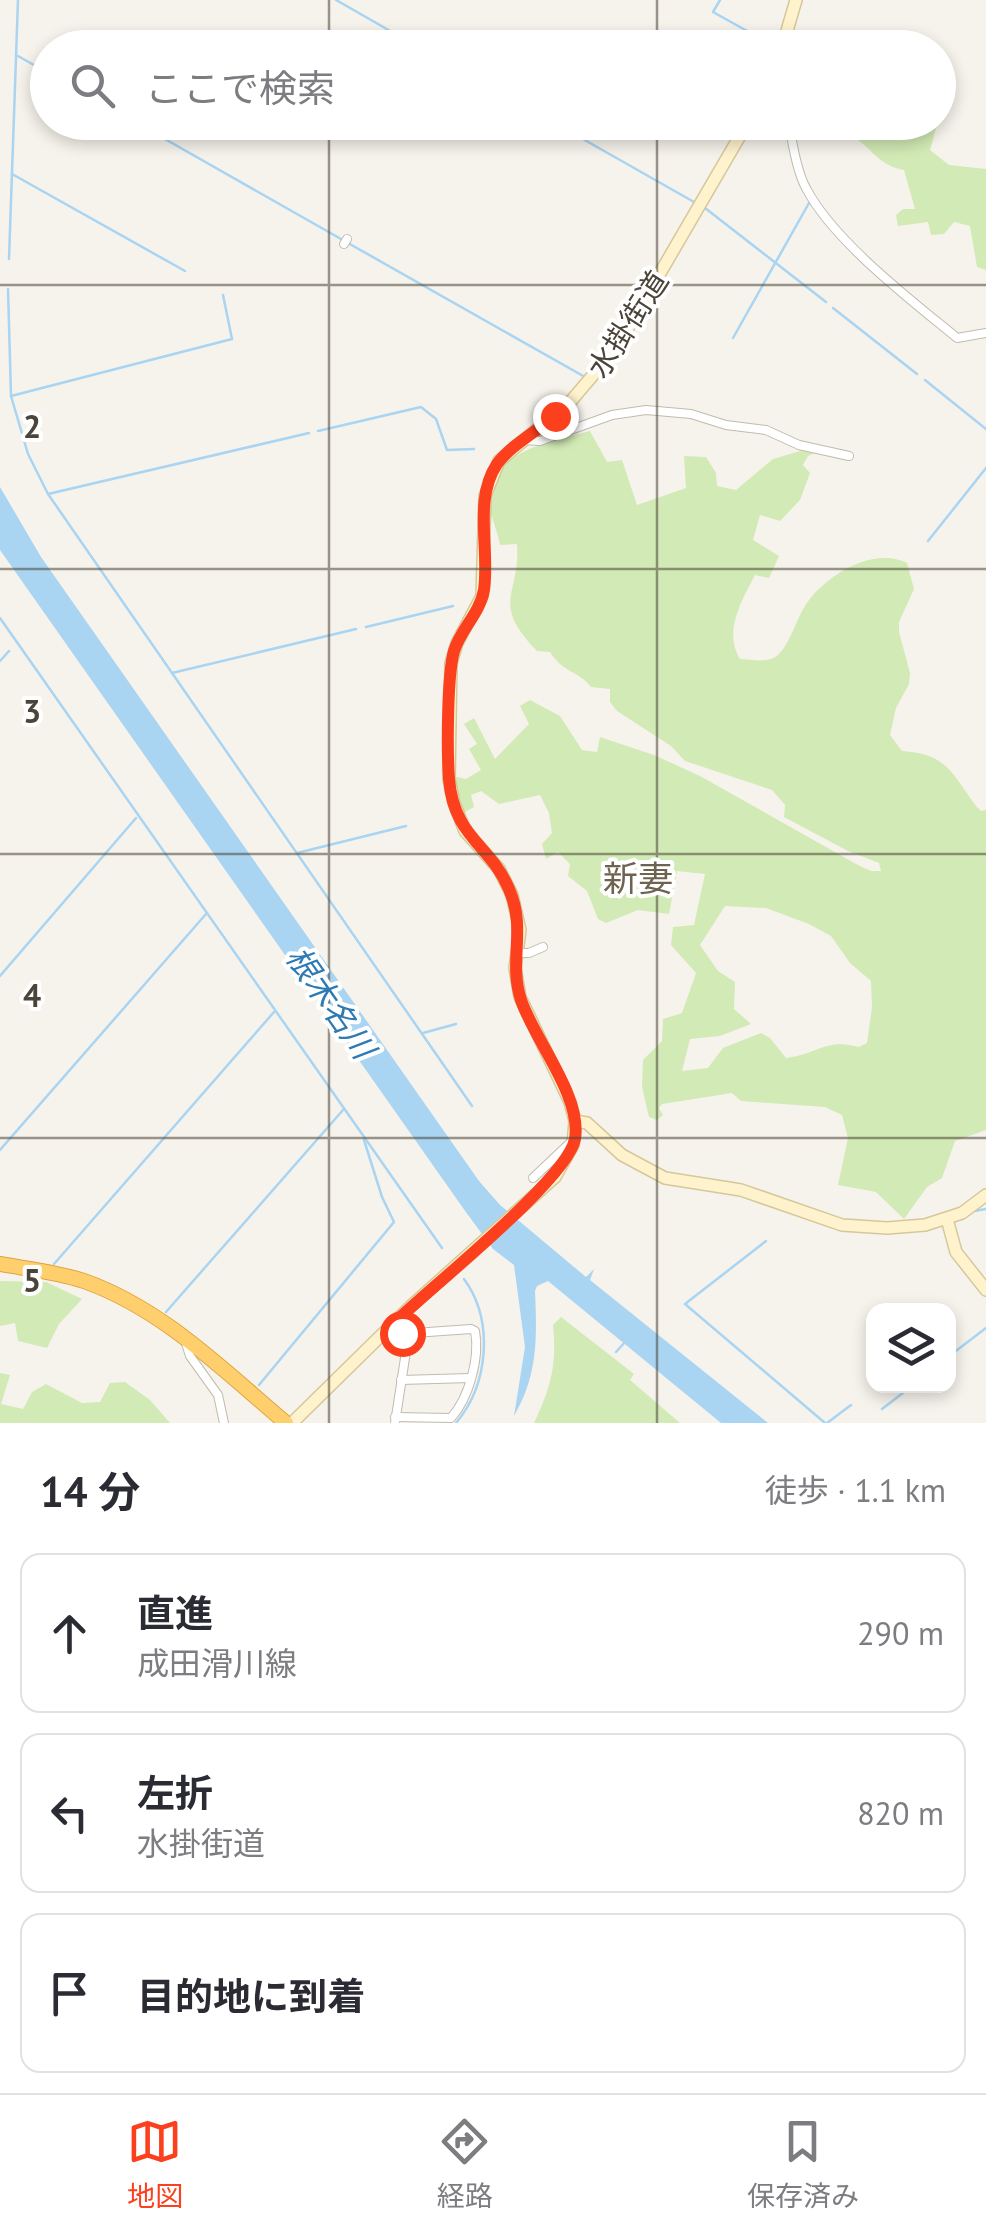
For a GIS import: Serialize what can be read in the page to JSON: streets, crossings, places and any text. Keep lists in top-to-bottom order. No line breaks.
{"streets":{"main road":["水掛街道"]},"districts":["新妻"],"water":["根木名川"],"page":{"search":"ここで検索","heading":["14 分","徒歩 · 1.1 km"],"list":[["直進","成田滑川線","290 m"],["左折","水掛街道","820 m"],"目的地に到着"],"nav":["地図","経路","保存済み"]},"grid":{"rows":["2","3","4","5"]}}
